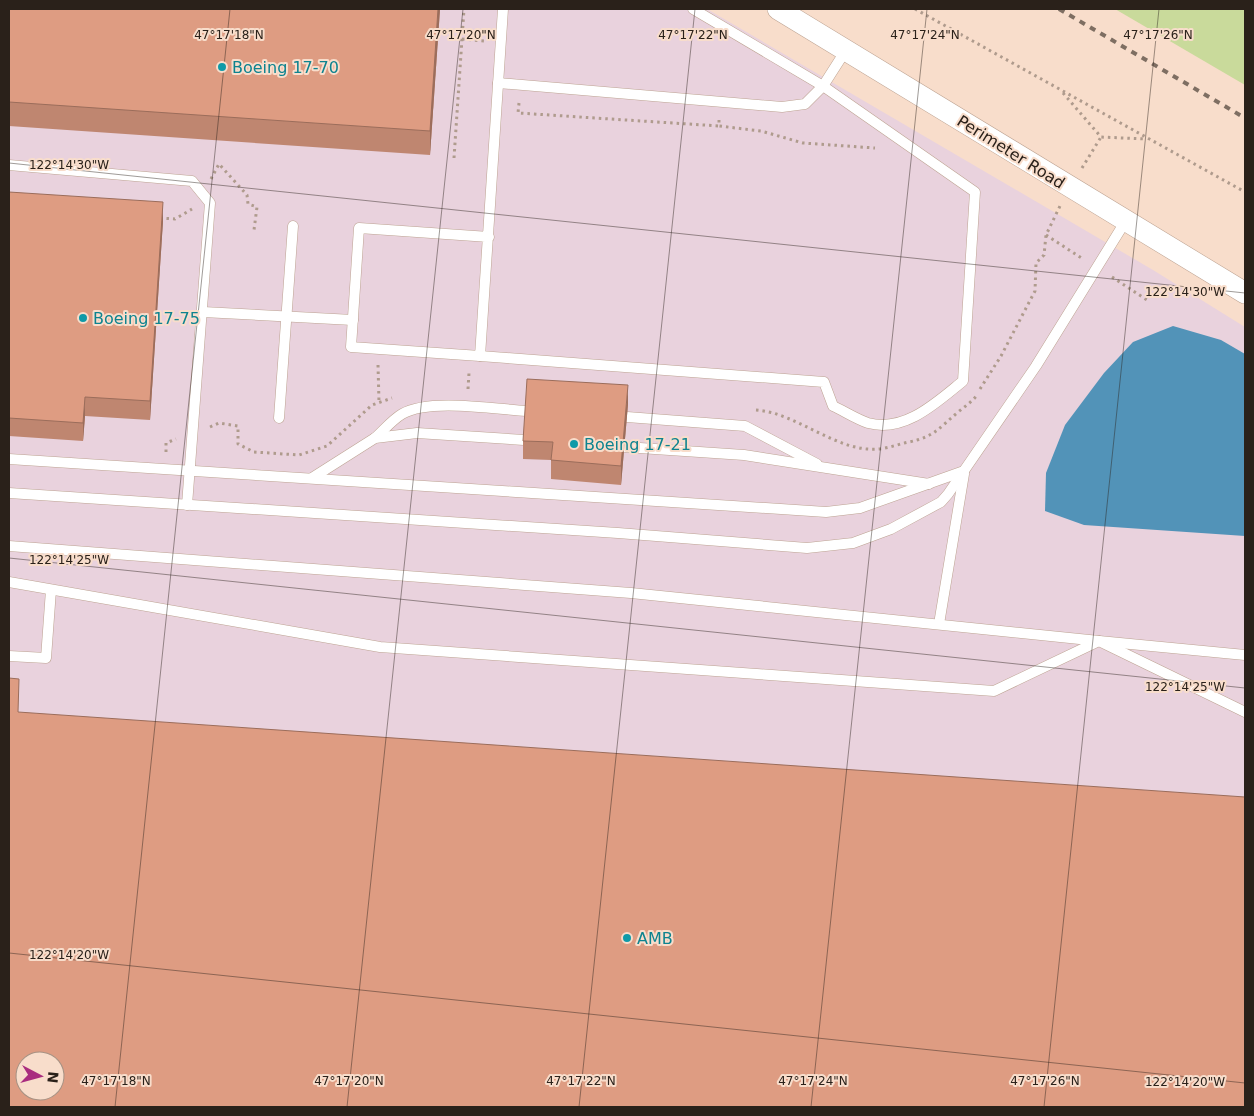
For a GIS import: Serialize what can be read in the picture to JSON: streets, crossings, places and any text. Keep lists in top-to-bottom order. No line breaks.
{"streets":{"street":["Perimeter Road"]},"places":["Boeing 17-70","Boeing 17-75","Boeing 17-21","AMB"],"north":"right","coordinates":["47°17'18\"N","47°17'20\"N","47°17'22\"N","47°17'24\"N","47°17'26\"N","122°14'30\"W","122°14'25\"W","122°14'20\"W"]}
